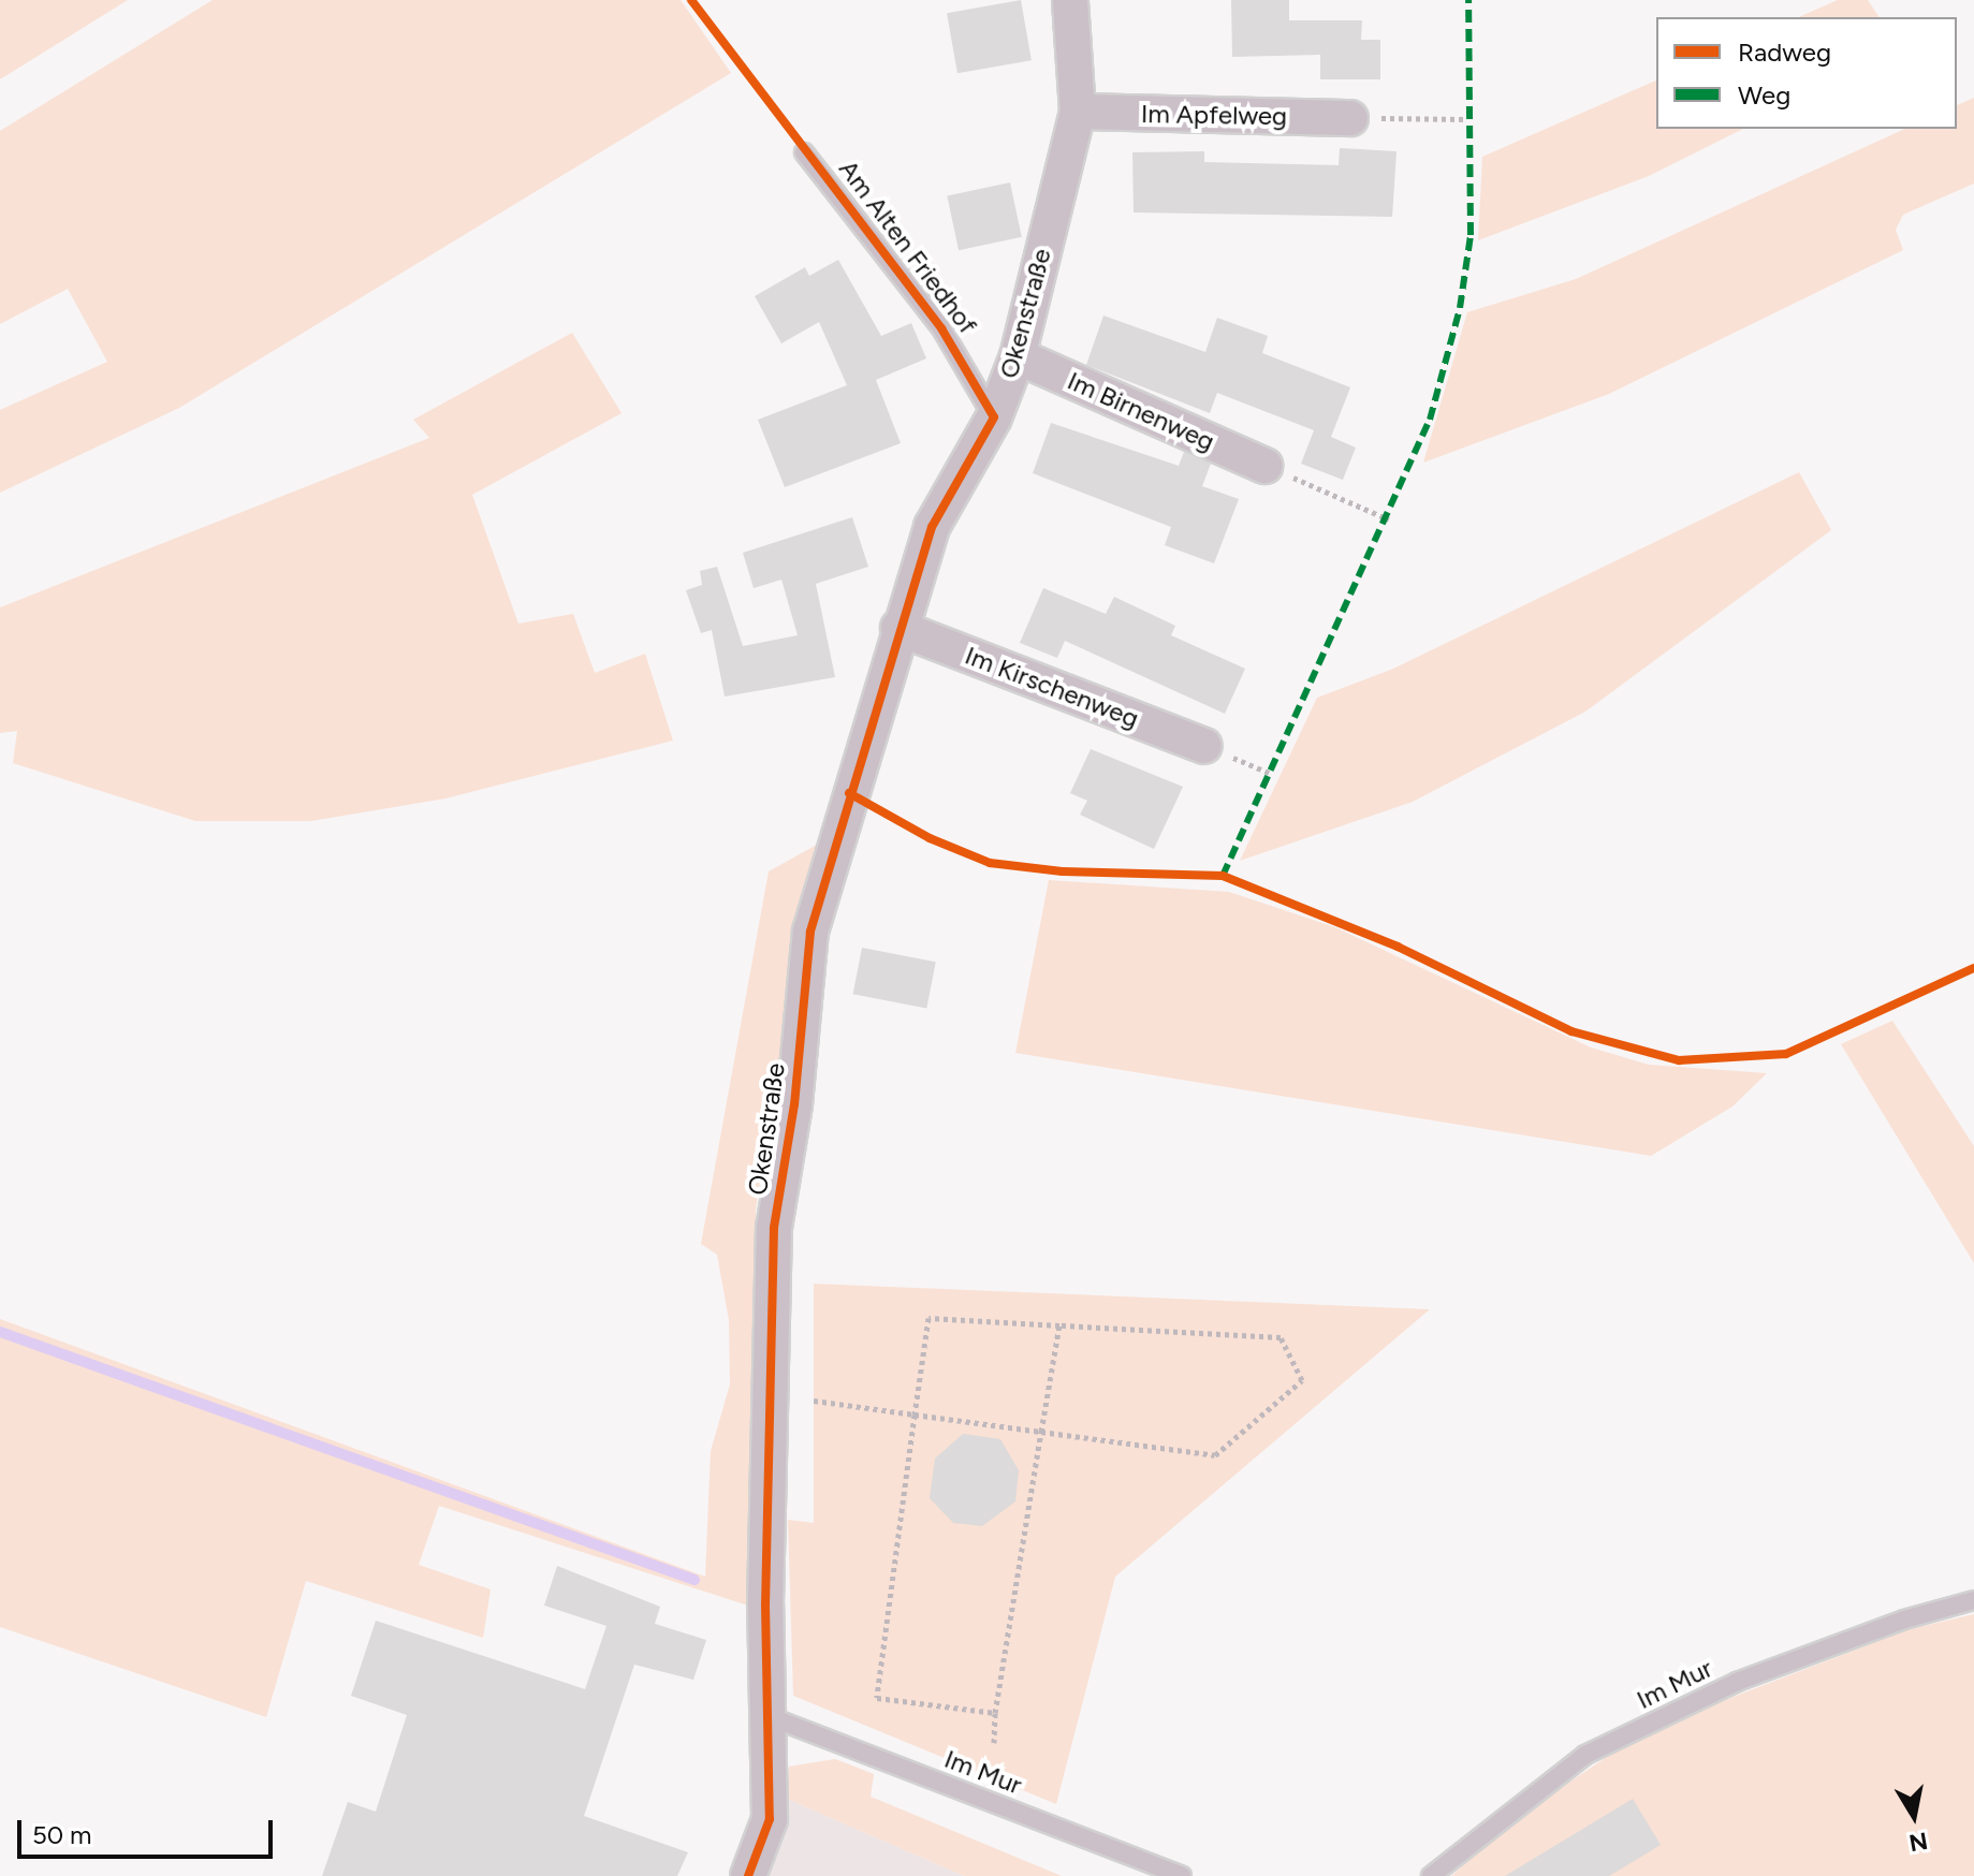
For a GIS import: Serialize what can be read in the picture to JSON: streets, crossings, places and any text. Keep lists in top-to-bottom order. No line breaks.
{"streets":{"street":["Im Apfelweg","Okenstraße","Im Birnenweg","Im Kirschenweg"],"lane":["Am Alten Friedhof","Im Mur"]},"crossings":[["Im Apfelweg","Okenstraße"],["Am Alten Friedhof","Okenstraße"],["Okenstraße","Im Birnenweg"],["Okenstraße","Im Kirschenweg"],["Okenstraße","Im Mur"]],"legend":["Radweg","Weg"],"scale_bar":"50 m","north":"bottom"}
